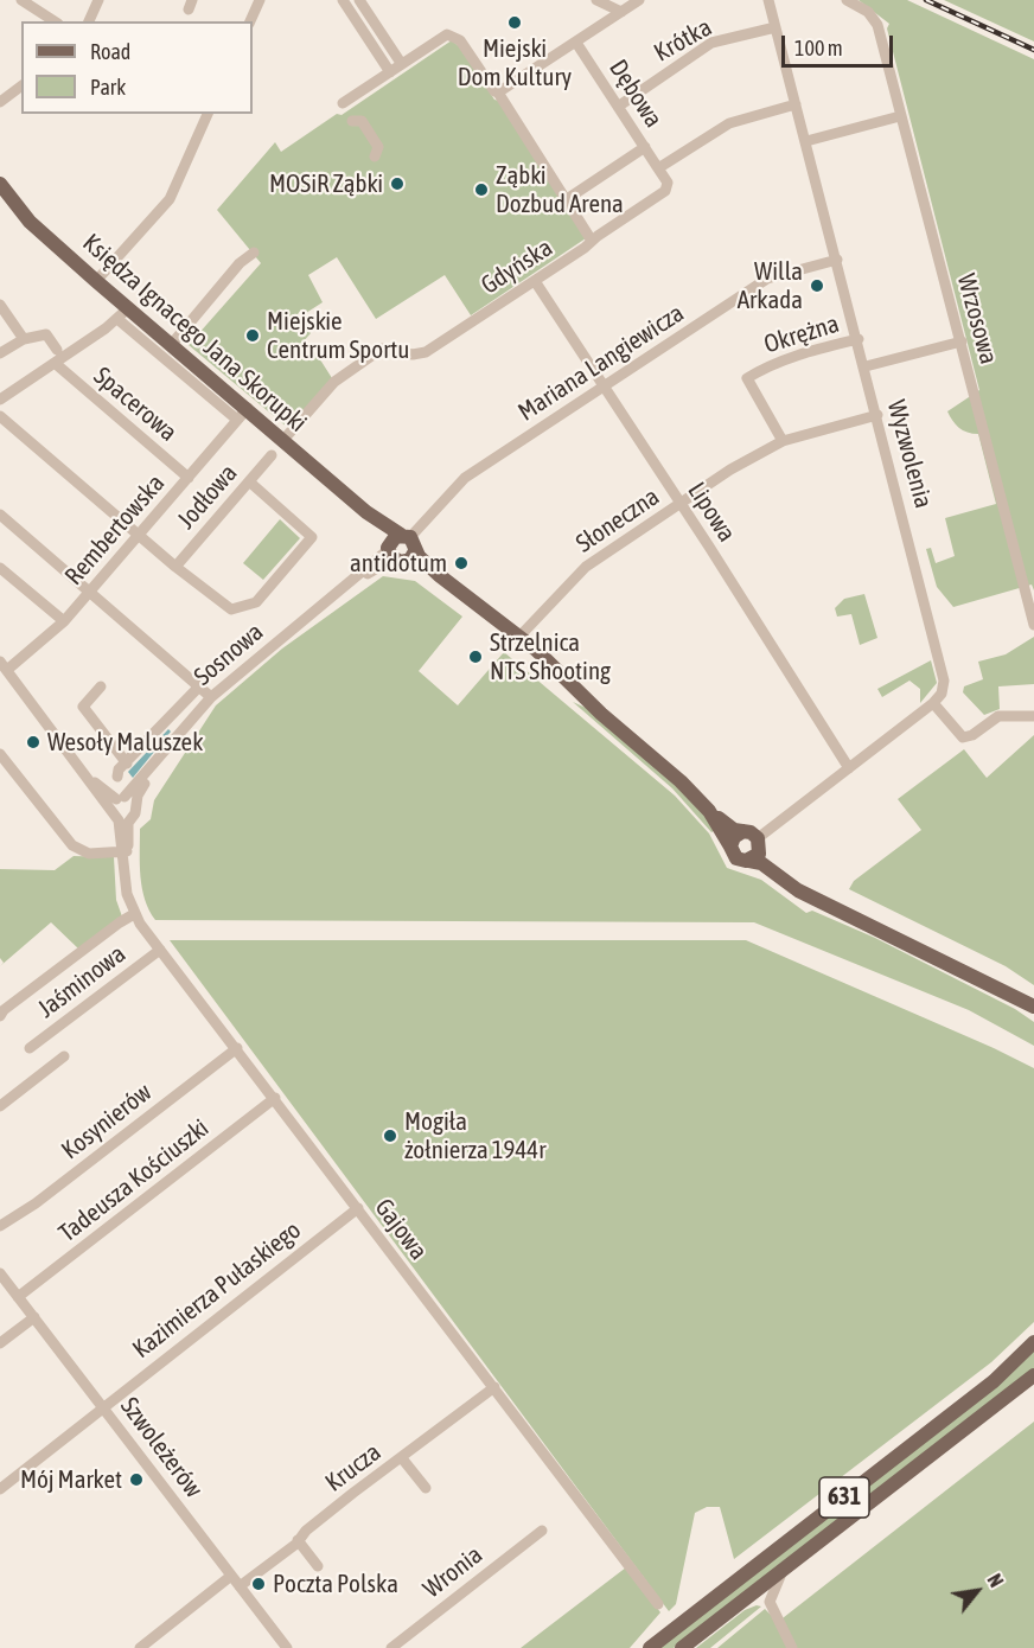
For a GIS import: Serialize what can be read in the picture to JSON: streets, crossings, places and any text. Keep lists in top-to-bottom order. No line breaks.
{"streets":{"main road":["Księdza Ignacego Jana Skorupki","631"],"street":["Krótka","Dębowa","Gdyńska","Wrzosowa","Okrężna","Mariana Langiewicza","Spacerowa","Wyzwolenia","Jodłowa","Lipowa","Słoneczna","Rembertowska","Sosnowa","Jaśminowa","Kosynierów","Tadeusza Kościuszki","Gajowa","Kazimierza Pułaskiego","Szwoleżerów","Krucza","Wronia"]},"crossings":[["Krótka","Dębowa"],["Krótka","Wyzwolenia"],["Dębowa","Gdyńska"],["Gdyńska","Księdza Ignacego Jana Skorupki"],["Gdyńska","Lipowa"],["Księdza Ignacego Jana Skorupki","Mariana Langiewicza"],["Księdza Ignacego Jana Skorupki","Rembertowska"],["Księdza Ignacego Jana Skorupki","Sosnowa"],["Okrężna","Wyzwolenia"],["Okrężna","Słoneczna"],["Mariana Langiewicza","Wyzwolenia"],["Mariana Langiewicza","Lipowa"],["Mariana Langiewicza","Sosnowa"],["Spacerowa","Rembertowska"],["Wyzwolenia","Słoneczna"],["Lipowa","Słoneczna"],["Sosnowa","Gajowa"],["Jaśminowa","Gajowa"],["Kosynierów","Gajowa"],["Tadeusza Kościuszki","Gajowa"],["Tadeusza Kościuszki","Szwoleżerów"],["Gajowa","Kazimierza Pułaskiego"],["Gajowa","Krucza"],["Kazimierza Pułaskiego","Szwoleżerów"],["Szwoleżerów","Krucza"]],"places":["Miejski Dom Kultury","MOSiR Ząbki","Ząbki Dozbud Arena","Willa Arkada","Miejskie Centrum Sportu","antidotum","Strzelnica NTS Shooting","Wesoły Maluszek","Mogiła żołnierza 1944r","Mój Market","Poczta Polska"],"legend":["Road","Park"],"scale_bar":"100 m","north":"top right"}
